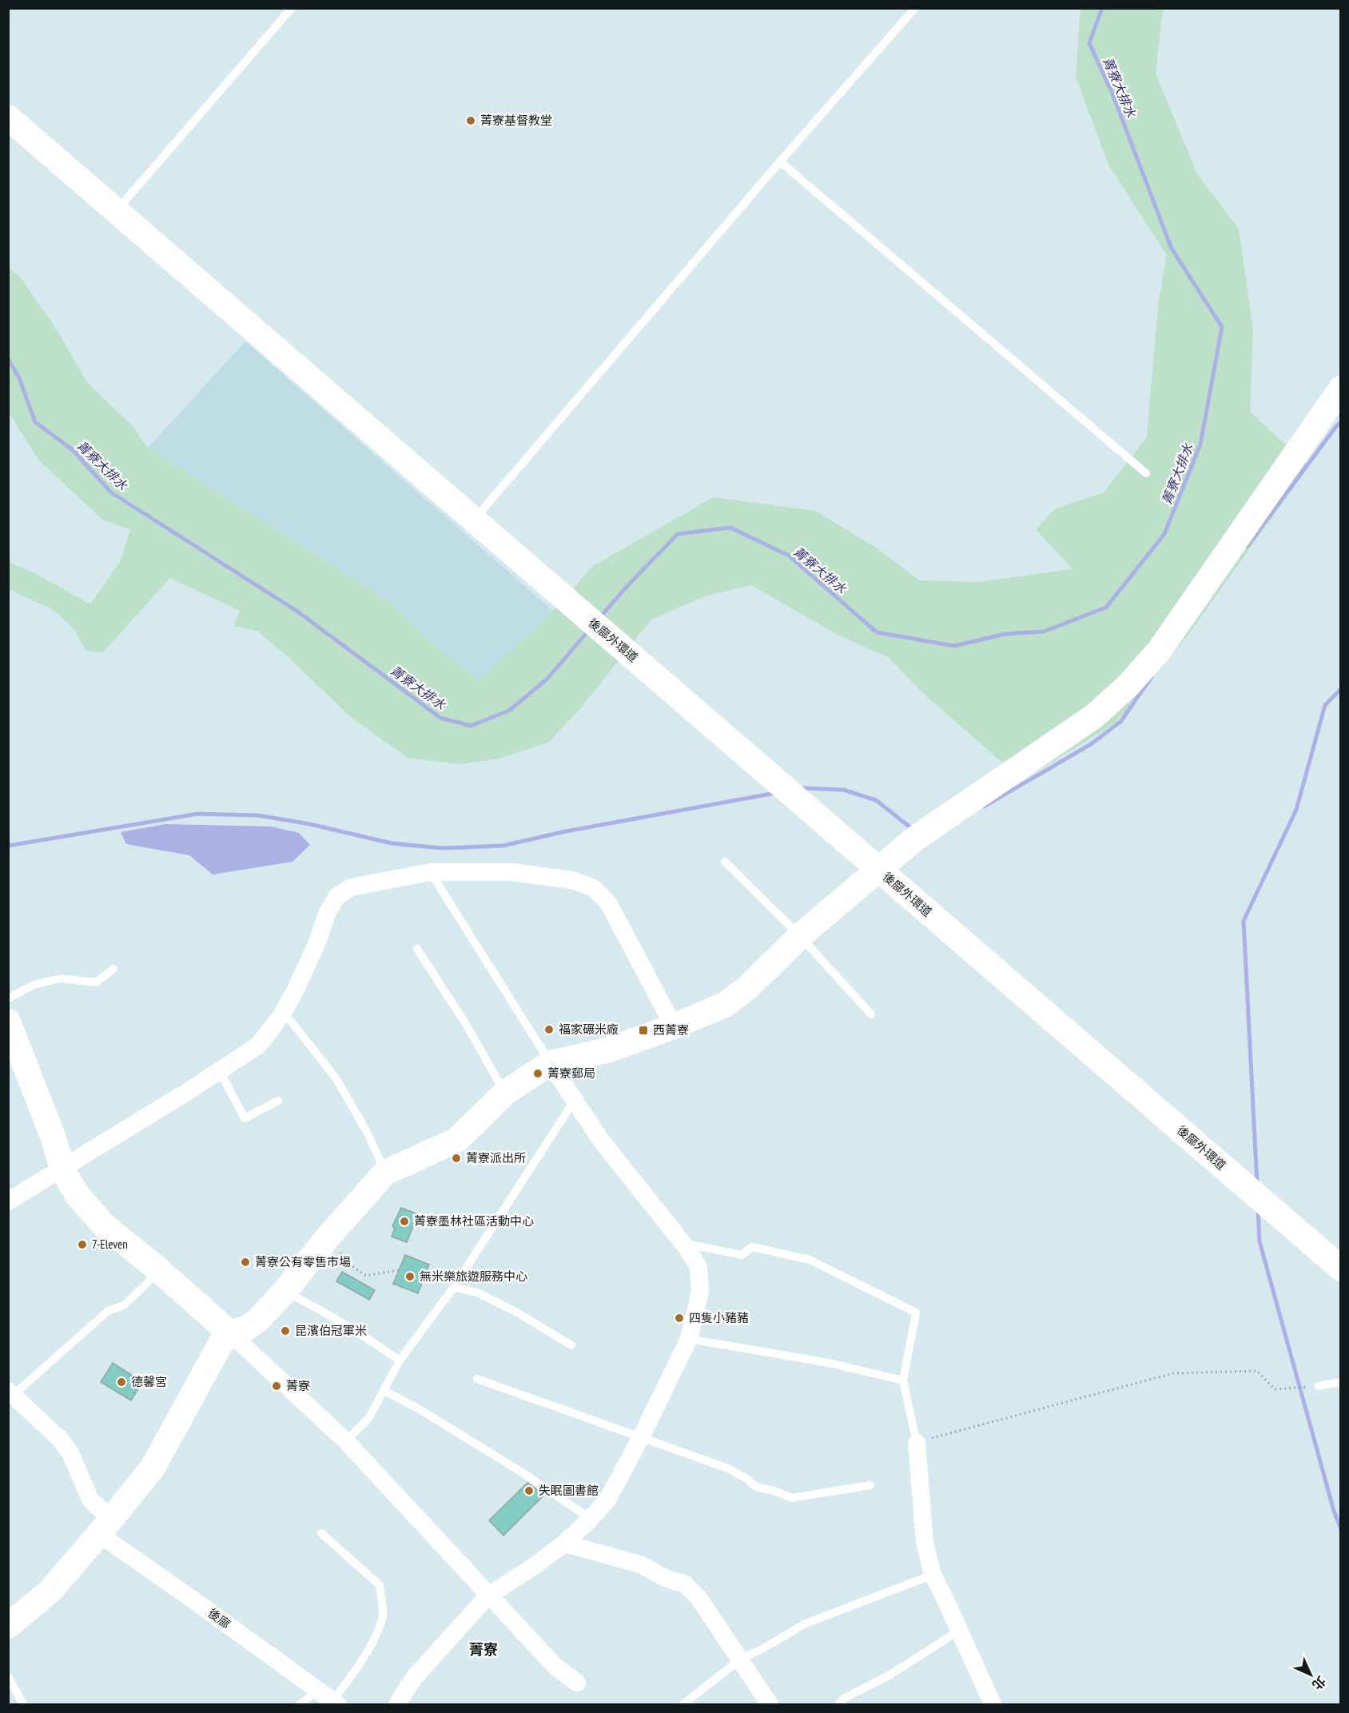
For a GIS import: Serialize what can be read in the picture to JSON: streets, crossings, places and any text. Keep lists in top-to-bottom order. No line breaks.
{"streets":{"street":["後廍外環道","後廍"]},"districts":["菁寮"],"water":["菁寮大排水"],"places":{"other":["菁寮基督教堂","福家碾米廠","菁寮郵局","菁寮派出所","菁寮墨林社區活動中心","7-Eleven","菁寮公有零售市場","無米樂旅遊服務中心","四隻小豬豬","昆濱伯冠軍米","德馨宮","菁寮","失眠圖書館"],"transit":["西菁寮"]},"north":"bottom right"}
